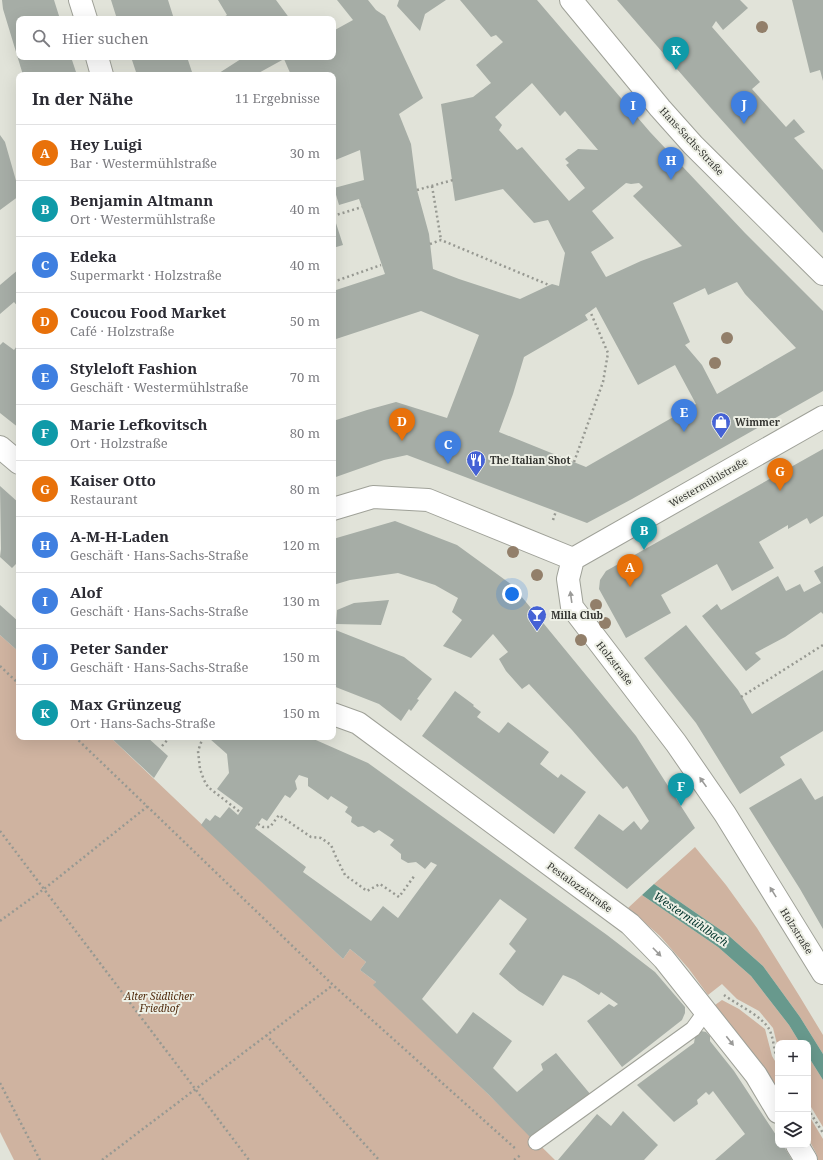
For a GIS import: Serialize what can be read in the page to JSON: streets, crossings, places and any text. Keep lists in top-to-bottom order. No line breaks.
{"streets":{"street":["Hans-Sachs-Straße","Westermühlstraße","Holzstraße","Pestalozzistraße"]},"crossings":[["Westermühlstraße","Holzstraße"]],"one_way":["Holzstraße","Pestalozzistraße"],"water":["Westermühlbach"],"parks":["Alter Südlicher Friedhof"],"places":{"shop":["Wimmer"],"restaurant":["The Italian Shot"],"bar":["Milla Club"]},"page":{"search":"Hier suchen","pins":["K","J","I","H","E","D","C","G","B","A","F"],"heading":["In der Nähe","11 Ergebnisse"],"list":[{"mark":"A","name":"Hey Luigi","note":"Bar · Westermühlstraße","value":"30 m"},{"mark":"B","name":"Benjamin Altmann","note":"Ort · Westermühlstraße","value":"40 m"},{"mark":"C","name":"Edeka","note":"Supermarkt · Holzstraße","value":"40 m"},{"mark":"D","name":"Coucou Food Market","note":"Café · Holzstraße","value":"50 m"},{"mark":"E","name":"Styleloft Fashion","note":"Geschäft · Westermühlstraße","value":"70 m"},{"mark":"F","name":"Marie Lefkovitsch","note":"Ort · Holzstraße","value":"80 m"},{"mark":"G","name":"Kaiser Otto","note":"Restaurant","value":"80 m"},{"mark":"H","name":"A-M-H-Laden","note":"Geschäft · Hans-Sachs-Straße","value":"120 m"},{"mark":"I","name":"Alof","note":"Geschäft · Hans-Sachs-Straße","value":"130 m"},{"mark":"J","name":"Peter Sander","note":"Geschäft · Hans-Sachs-Straße","value":"150 m"},{"mark":"K","name":"Max Grünzeug","note":"Ort · Hans-Sachs-Straße","value":"150 m"}],"map_buttons":["+","−"]}}
